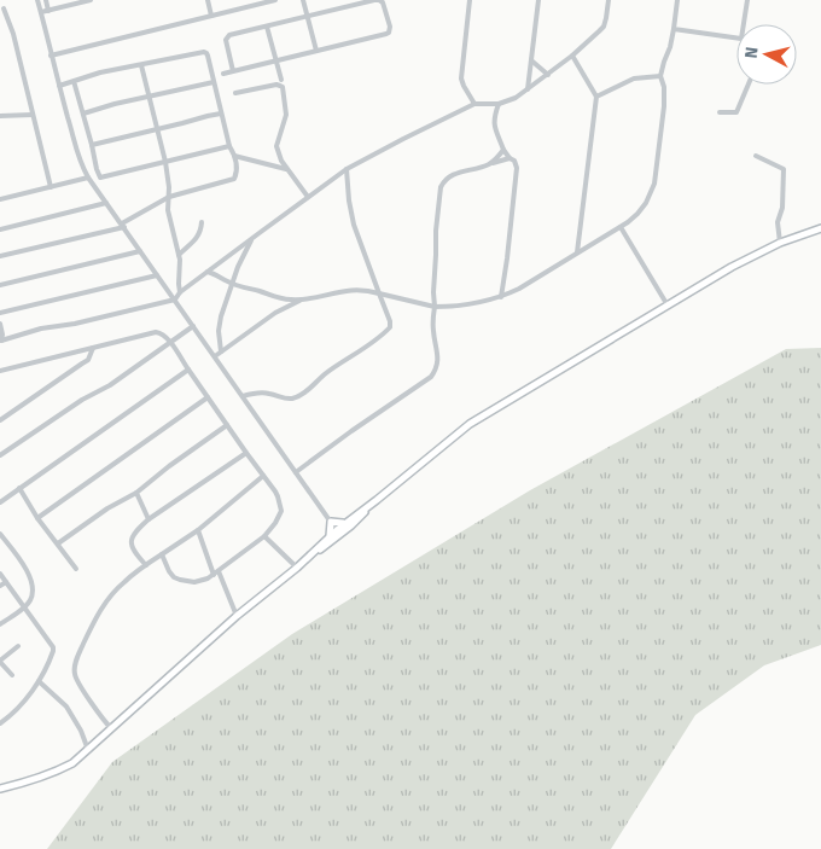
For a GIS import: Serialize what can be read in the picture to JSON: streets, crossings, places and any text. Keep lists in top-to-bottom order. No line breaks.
{"north":"left"}
